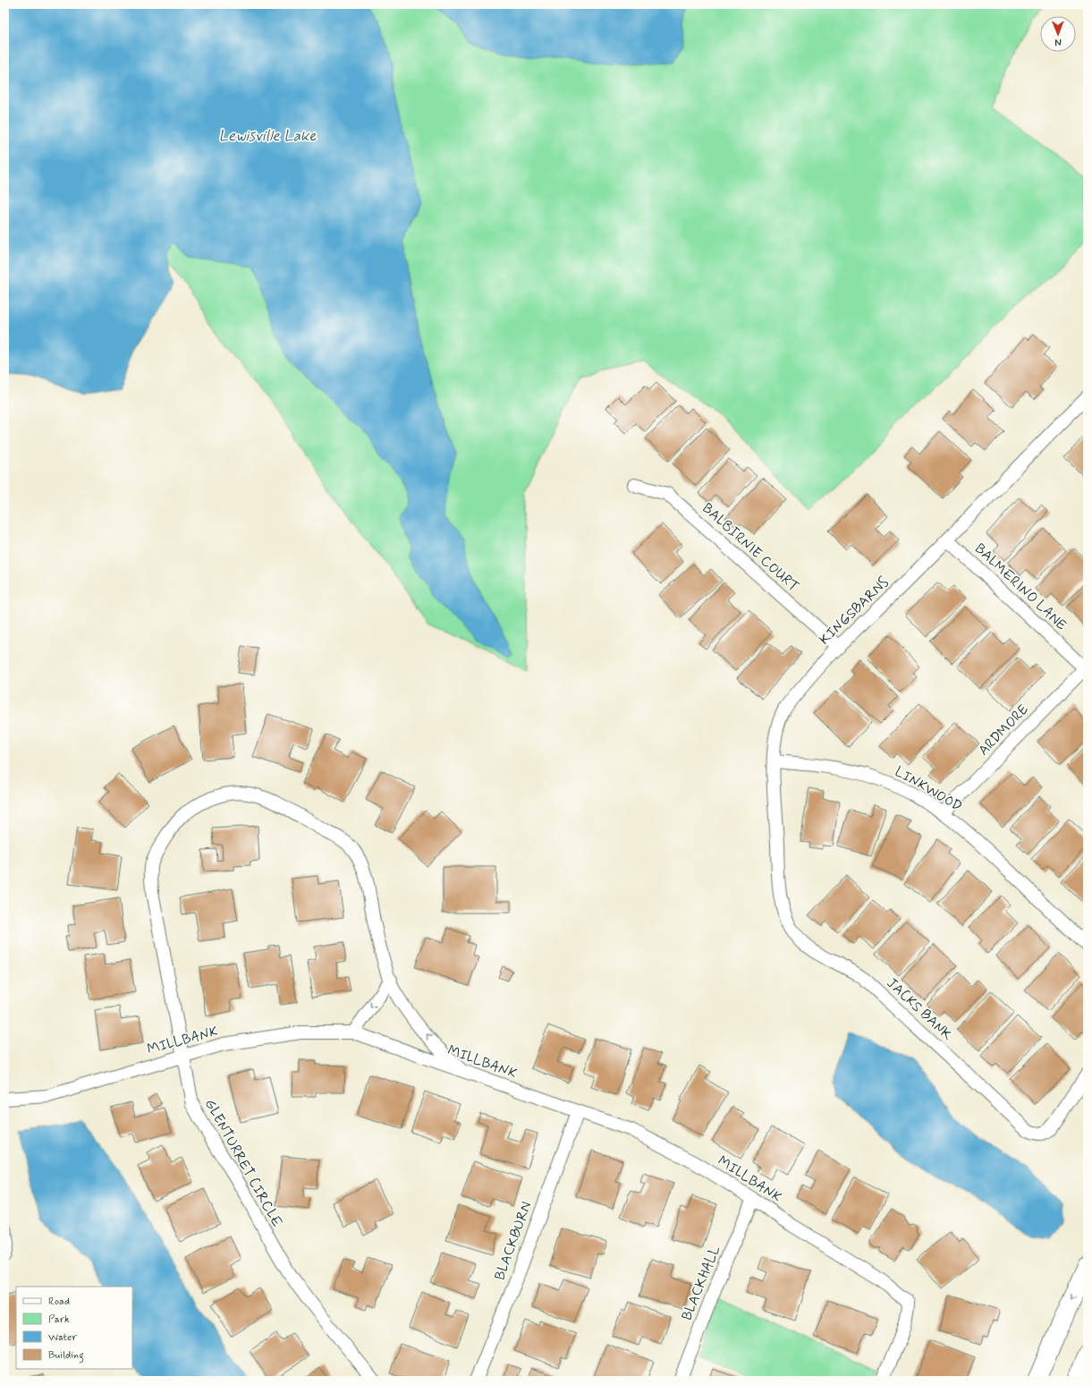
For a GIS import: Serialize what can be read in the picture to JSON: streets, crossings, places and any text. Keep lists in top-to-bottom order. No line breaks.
{"streets":{"street":["BALBIRNIE COURT","BALMERINO LANE","KINGSBARNS","ARDMORE","LINKWOOD","JACKS BANK","MILLBANK","GLENTURRET CIRCLE","BLACKBURN","BLACKHALL"]},"crossings":[["BALBIRNIE COURT","KINGSBARNS"],["BALMERINO LANE","KINGSBARNS"],["BALMERINO LANE","ARDMORE"],["KINGSBARNS","LINKWOOD"],["KINGSBARNS","JACKS BANK"],["ARDMORE","LINKWOOD"],["MILLBANK","GLENTURRET CIRCLE"],["MILLBANK","BLACKBURN"],["MILLBANK","BLACKHALL"]],"water":["Lewisville Lake"],"legend":["Road","Park","Water","Building"],"north":"bottom"}
